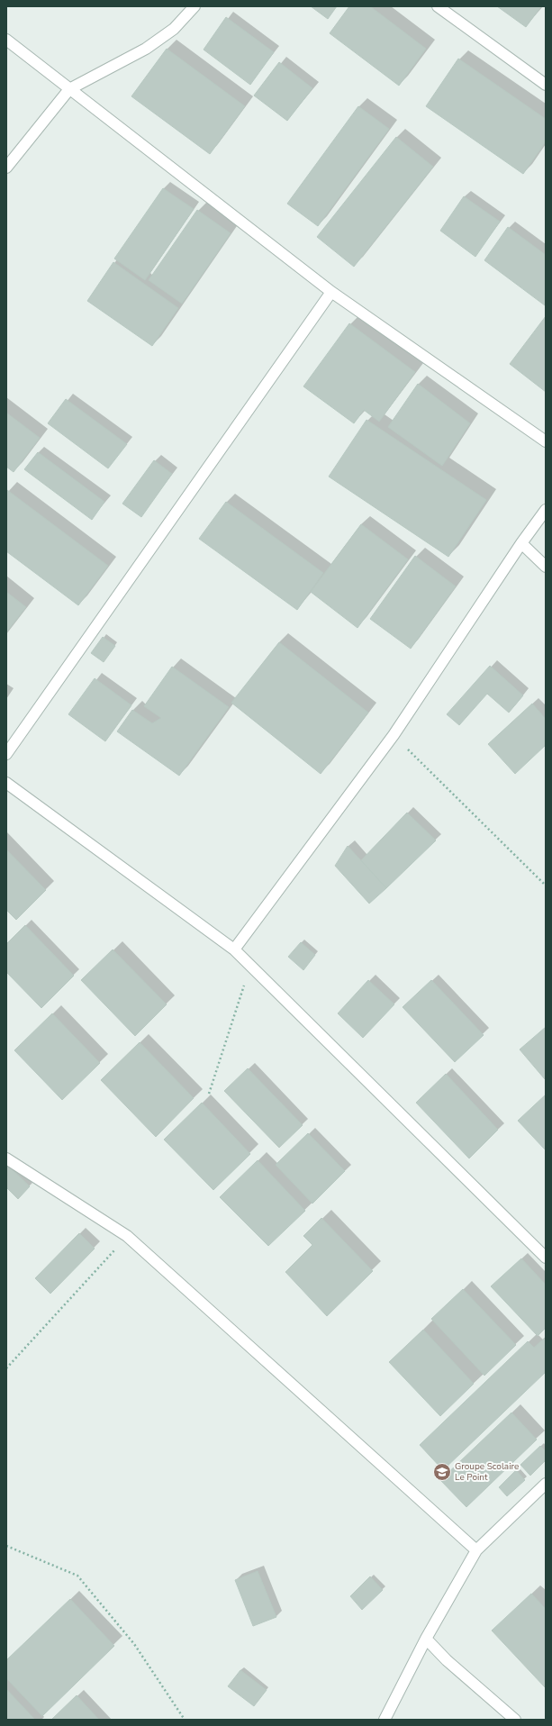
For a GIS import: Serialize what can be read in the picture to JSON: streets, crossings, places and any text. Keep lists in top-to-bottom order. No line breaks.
{"places":{"school or university":["Groupe Scolaire Le Point"]}}
